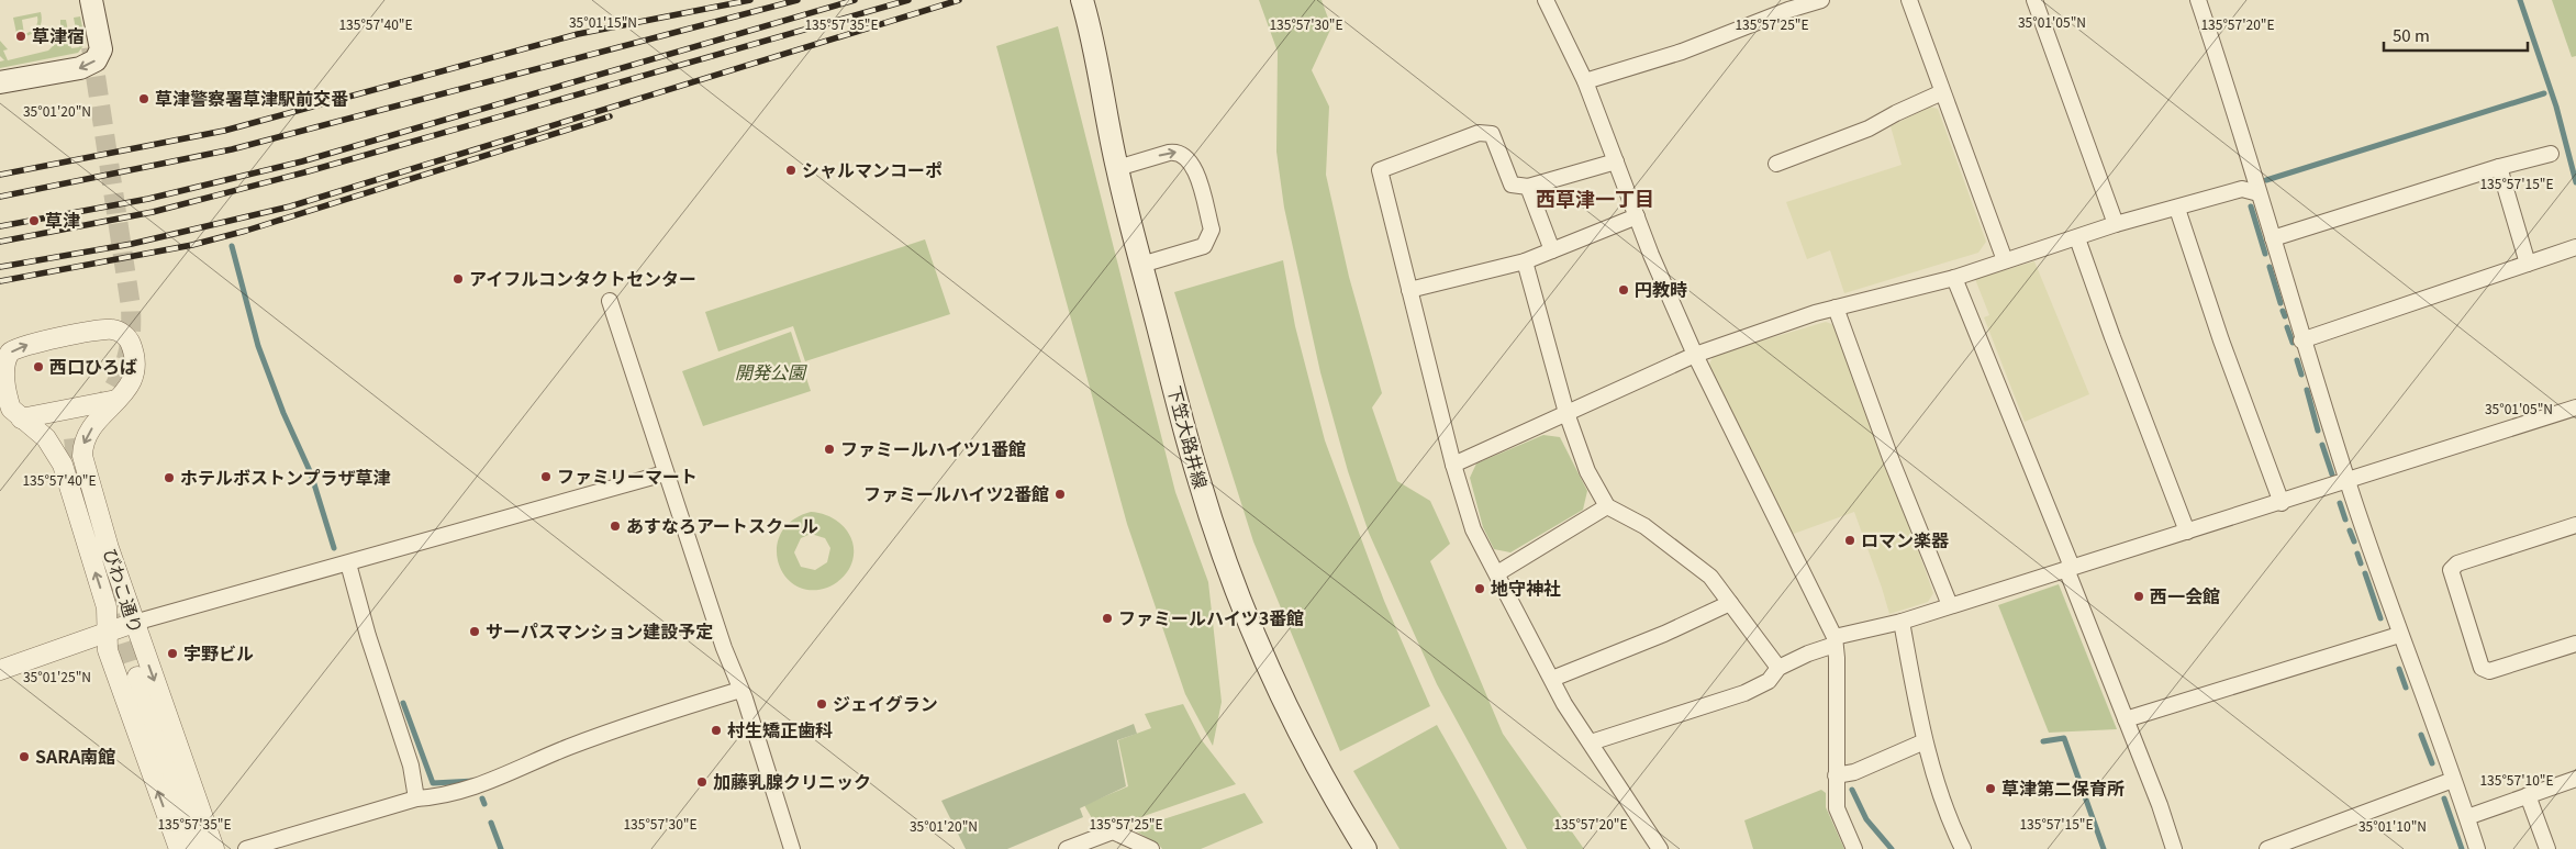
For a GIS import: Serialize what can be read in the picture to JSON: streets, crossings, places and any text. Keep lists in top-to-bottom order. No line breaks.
{"streets":{"main road":["下笠大路井線"],"street":["びわこ通り"]},"districts":["西草津一丁目"],"parks":["開発公園"],"places":["草津宿","草津警察署草津駅前交番","シャルマンコーポ","草津","アイフルコンタクトセンター","円教時","西口ひろば","ファミールハイツ1番館","ファミリーマート","ホテルボストンプラザ草津","ファミールハイツ2番館","あすなろアートスクール","ロマン楽器","地守神社","西一会館","ファミールハイツ3番館","サーパスマンション建設予定","宇野ビル","ジェイグラン","村生矯正歯科","SARA南館","加藤乳腺クリニック","草津第二保育所"],"scale_bar":"50 m","coordinates":["35°01'15\"N","35°01'05\"N","135°57'40\"E","135°57'35\"E","135°57'30\"E","135°57'25\"E","135°57'20\"E","35°01'20\"N","135°57'15\"E","35°01'25\"N","135°57'10\"E","35°01'10\"N"]}
